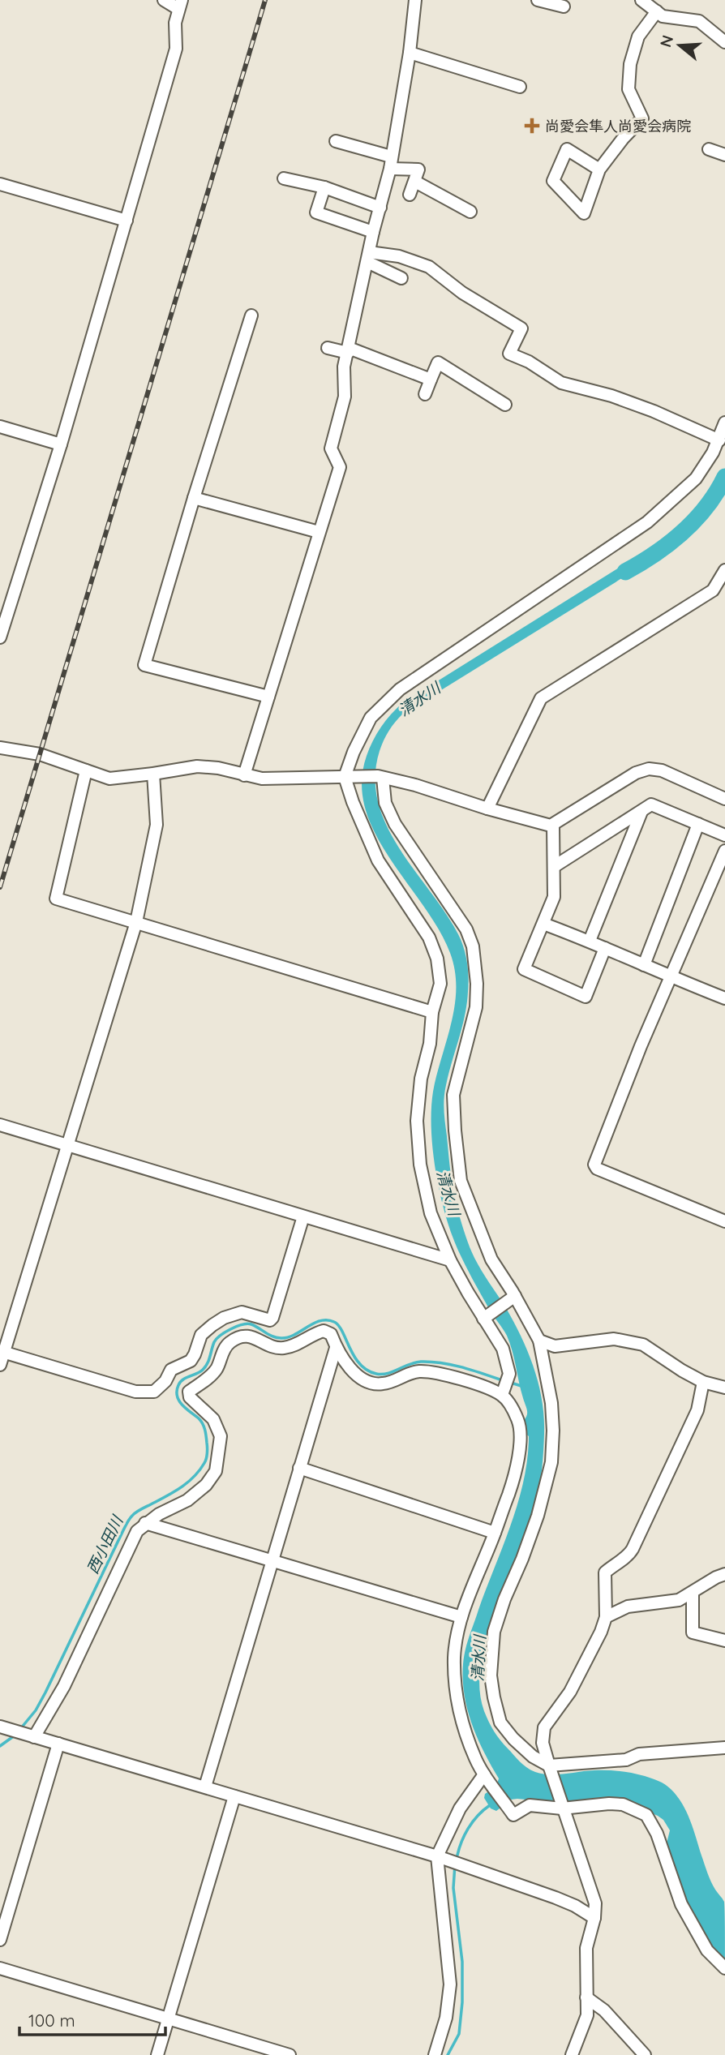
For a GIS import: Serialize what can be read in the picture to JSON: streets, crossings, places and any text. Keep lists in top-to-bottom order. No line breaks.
{"water":["清水川","西小田川"],"places":{"health":["尚愛会隼人尚愛会病院"]},"scale_bar":"100 m","north":"left"}
